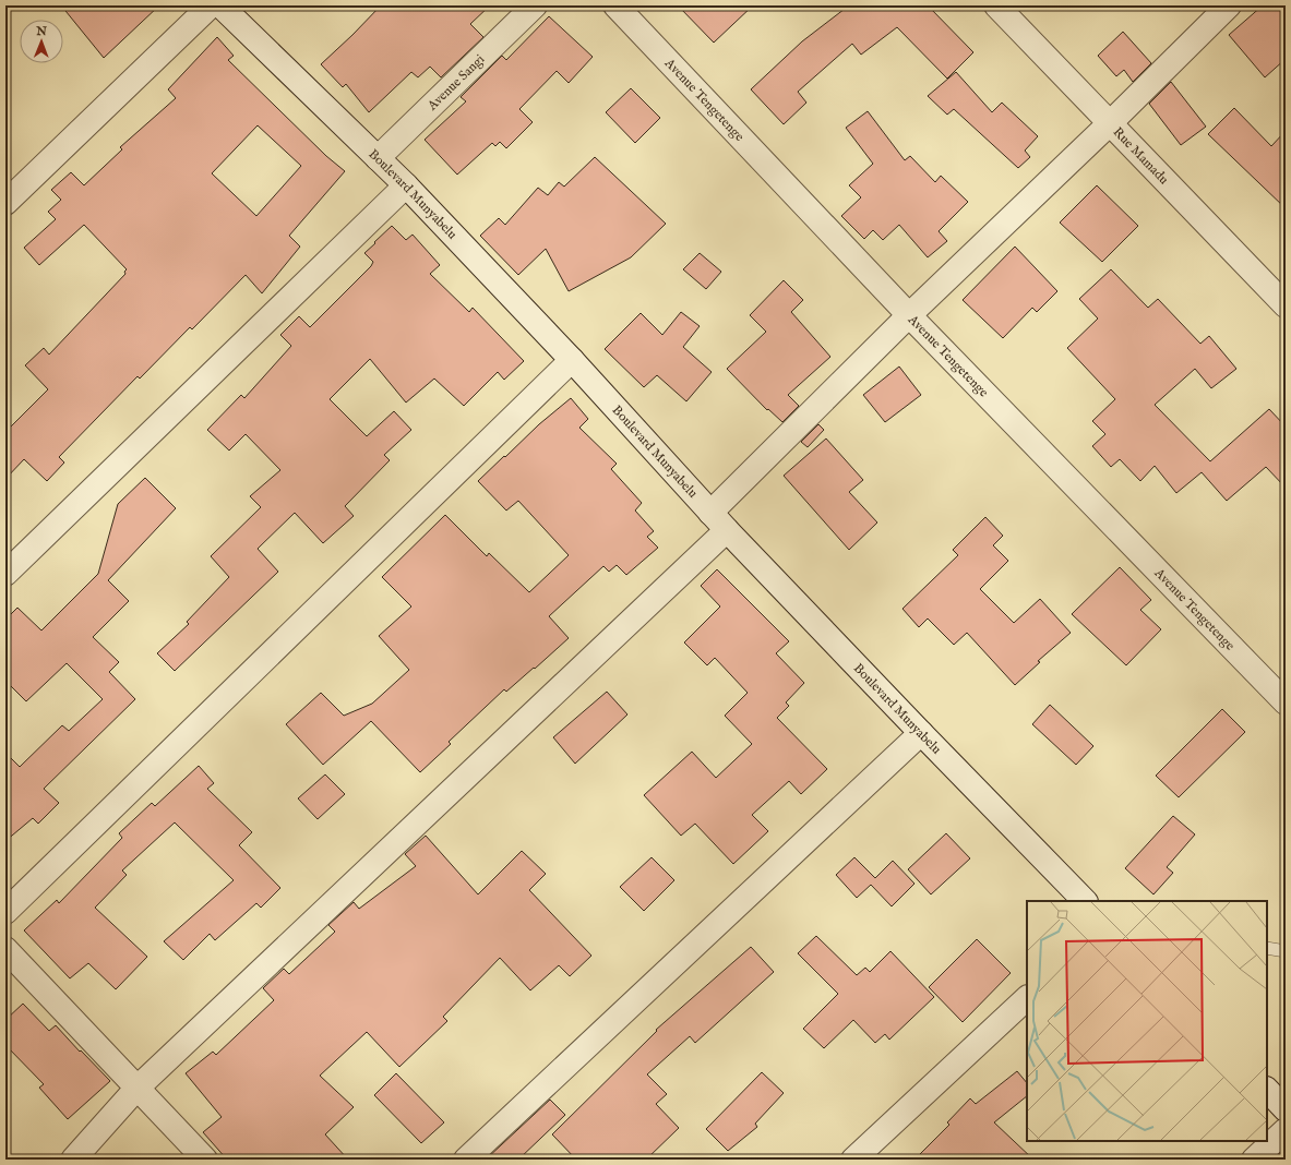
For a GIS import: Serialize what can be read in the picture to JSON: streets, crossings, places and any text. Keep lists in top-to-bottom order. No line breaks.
{"streets":{"street":["Avenue Sangi","Avenue Tengetenge","Rue Mamadu","Boulevard Munyabelu"]},"crossings":[["Avenue Sangi","Boulevard Munyabelu"]],"north":"top"}
